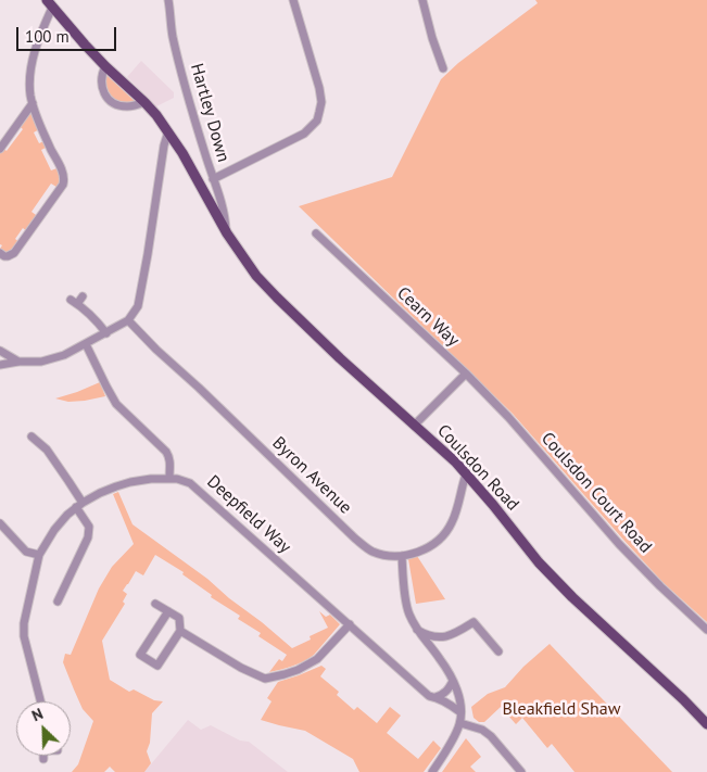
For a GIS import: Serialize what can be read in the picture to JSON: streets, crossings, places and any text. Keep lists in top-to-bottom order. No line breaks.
{"streets":{"main road":["Coulsdon Road"],"street":["Hartley Down","Cearn Way","Byron Avenue","Coulsdon Court Road","Deepfield Way"]},"crossings":[["Hartley Down","Coulsdon Road"],["Cearn Way","Coulsdon Court Road"],["Coulsdon Road","Byron Avenue"]],"parks":["Bleakfield Shaw"],"scale_bar":"100 m","north":"top left"}
